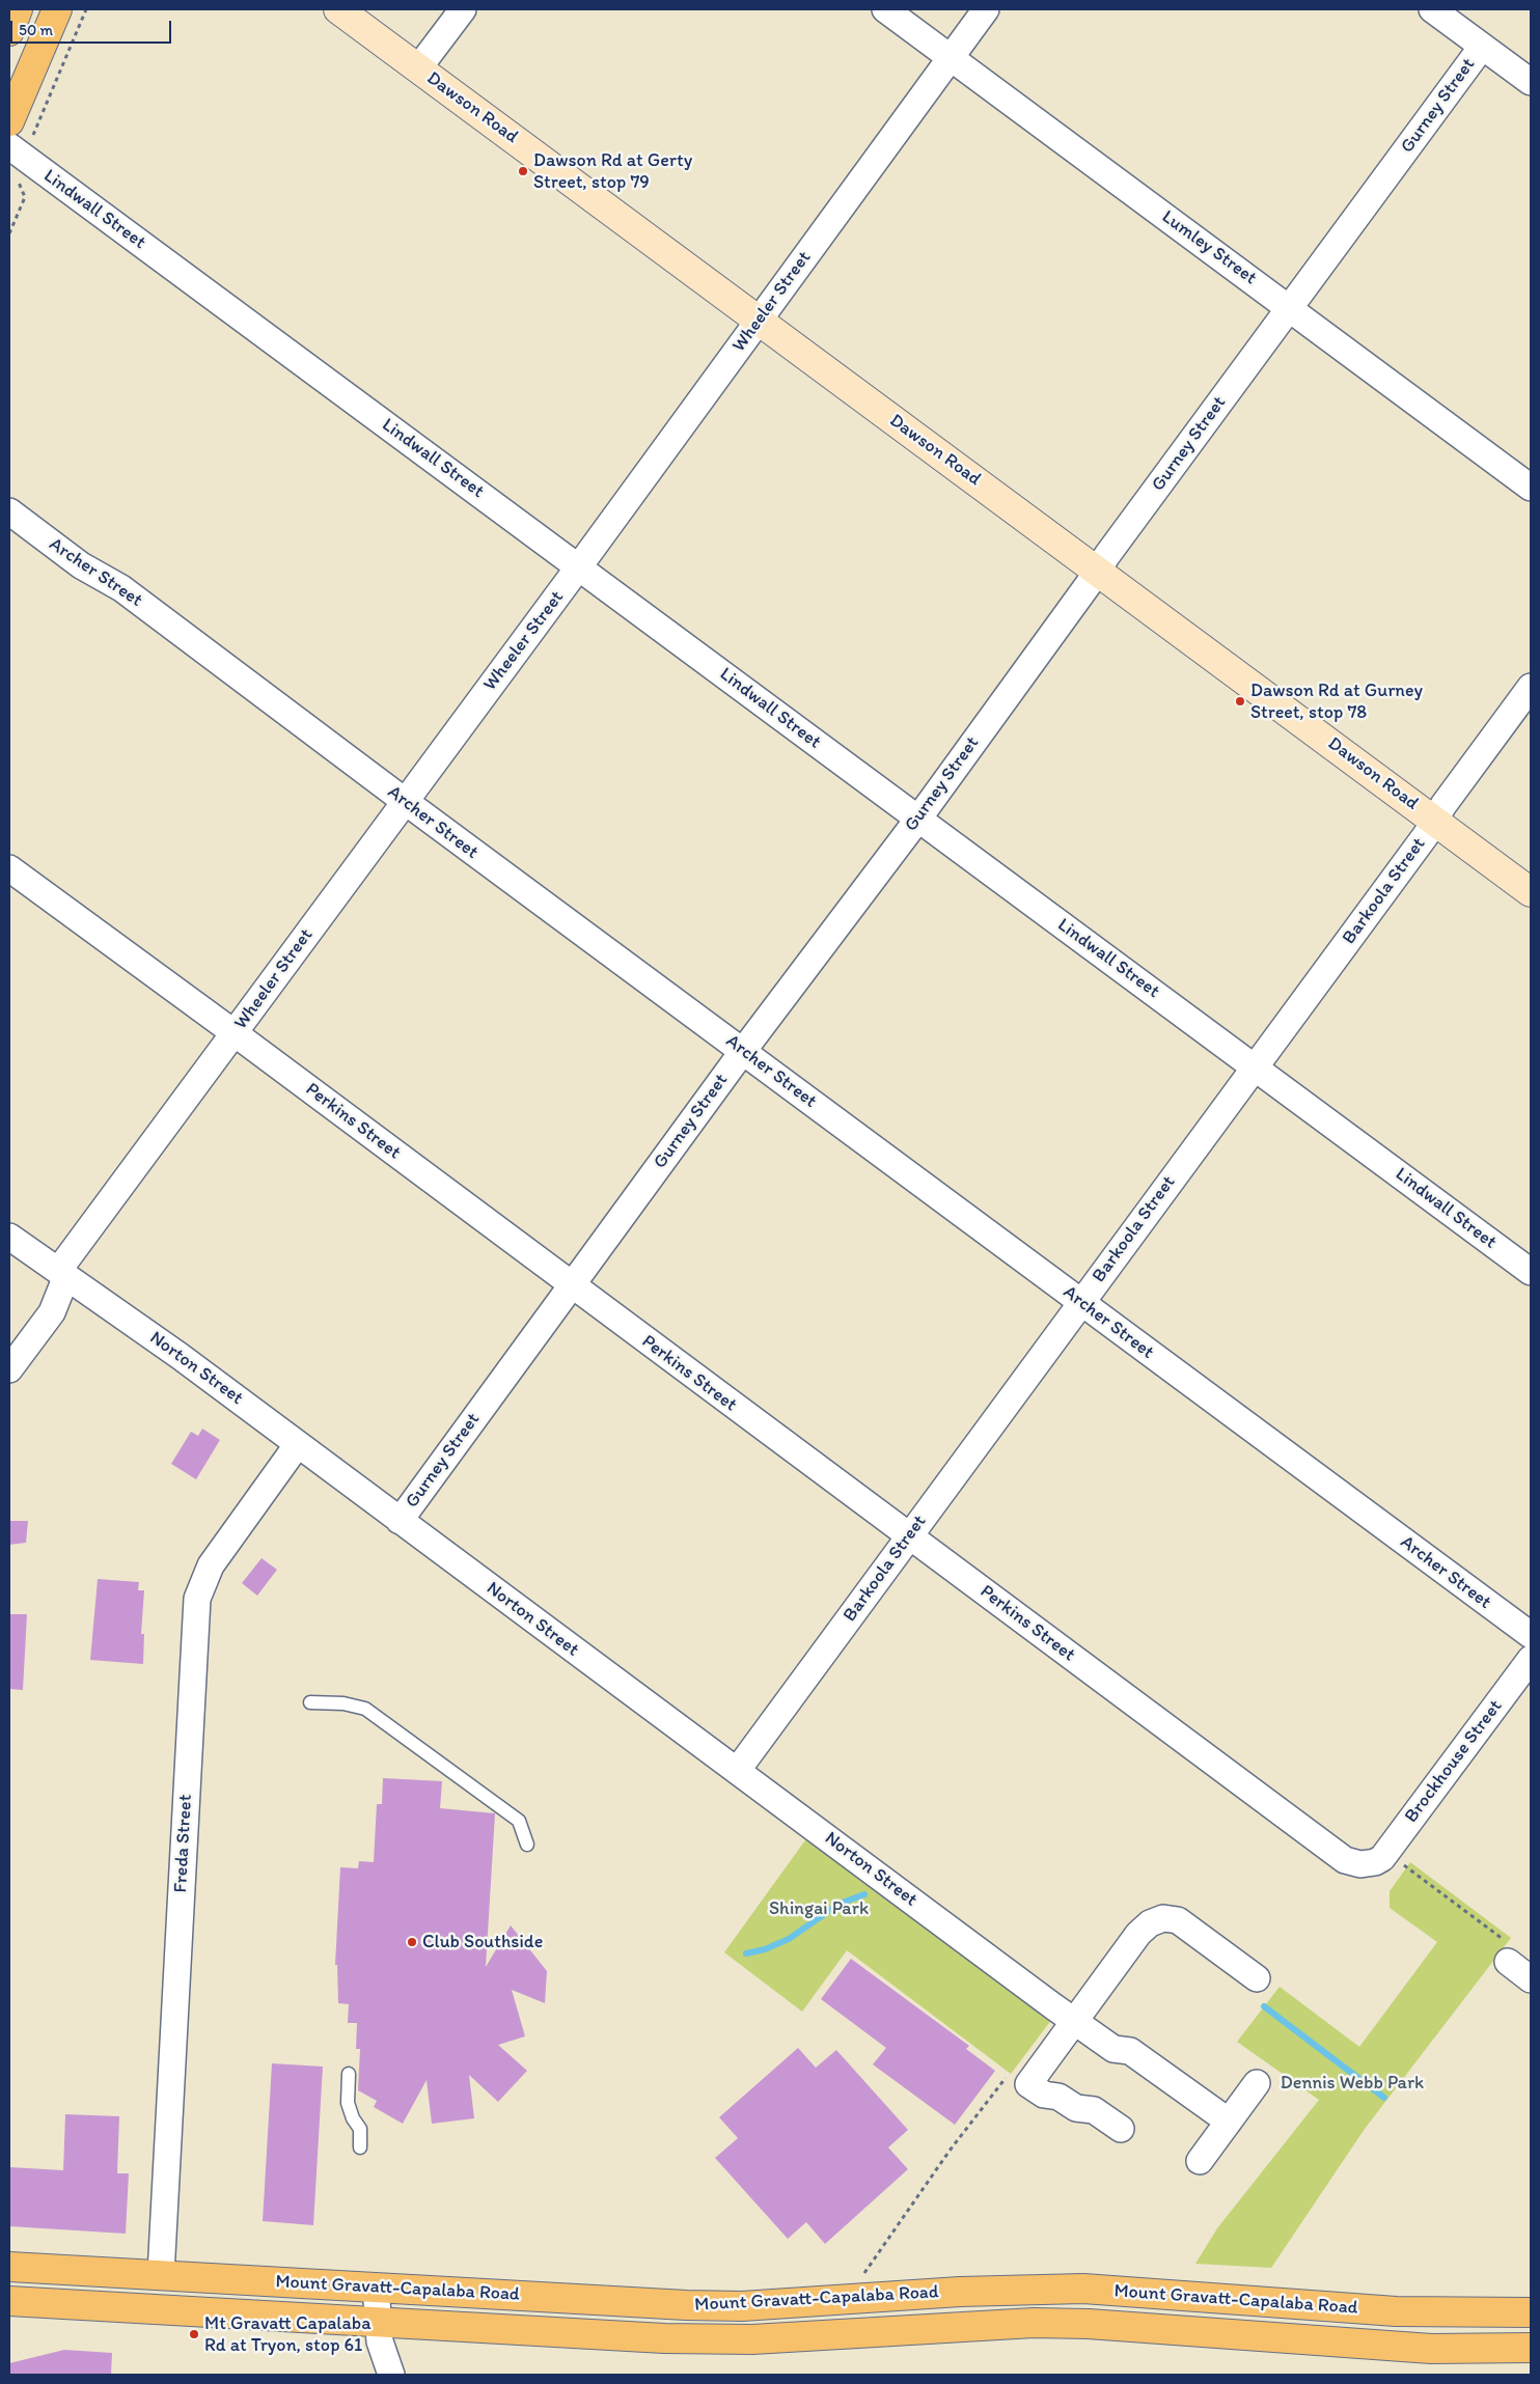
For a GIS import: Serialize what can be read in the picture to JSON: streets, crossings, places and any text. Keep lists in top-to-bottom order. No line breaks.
{"streets":{"main road":["Dawson Road","Mount Gravatt-Capalaba Road"],"street":["Gurney Street","Lindwall Street","Lumley Street","Wheeler Street","Archer Street","Barkoola Street","Perkins Street","Norton Street","Brockhouse Street","Freda Street"]},"crossings":[["Gurney Street","Dawson Road"],["Gurney Street","Lindwall Street"],["Gurney Street","Lumley Street"],["Gurney Street","Archer Street"],["Gurney Street","Perkins Street"],["Gurney Street","Norton Street"],["Dawson Road","Wheeler Street"],["Dawson Road","Barkoola Street"],["Lindwall Street","Wheeler Street"],["Lindwall Street","Barkoola Street"],["Lumley Street","Wheeler Street"],["Wheeler Street","Archer Street"],["Wheeler Street","Perkins Street"],["Wheeler Street","Norton Street"],["Archer Street","Barkoola Street"],["Barkoola Street","Perkins Street"],["Barkoola Street","Norton Street"],["Perkins Street","Brockhouse Street"],["Norton Street","Freda Street"],["Freda Street","Mount Gravatt-Capalaba Road"]],"parks":["Shingai Park","Dennis Webb Park"],"places":["Dawson Rd at Gerty Street, stop 79","Dawson Rd at Gurney Street, stop 78","Club Southside","Mt Gravatt Capalaba Rd at Tryon, stop 61"],"scale_bar":"50 m"}
